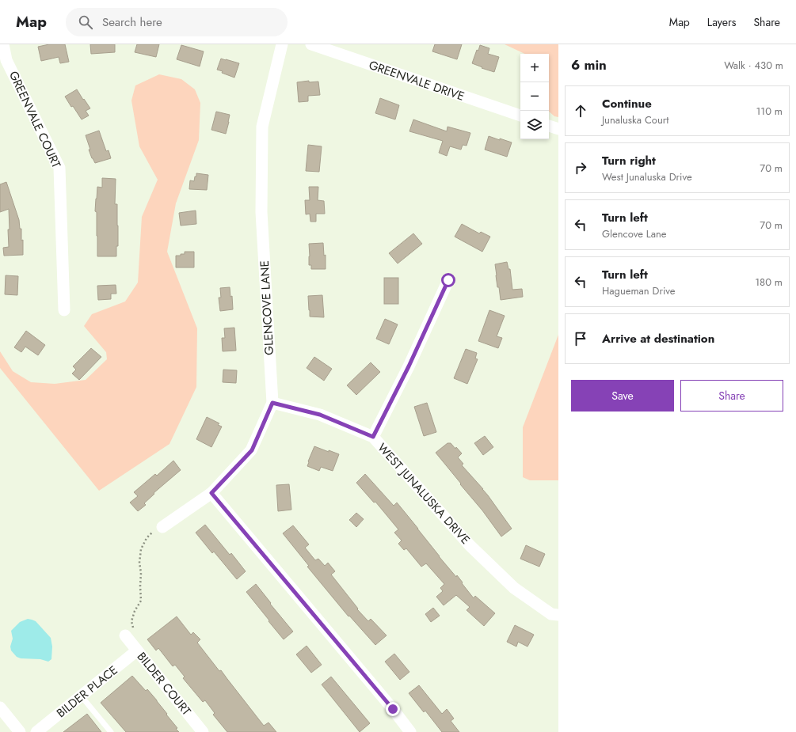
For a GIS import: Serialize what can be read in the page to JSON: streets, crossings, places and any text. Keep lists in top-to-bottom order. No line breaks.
{"streets":{"street":["GREENVALE DRIVE","GREENVALE COURT","GLENCOVE LANE","WEST JUNALUSKA DRIVE","BILDER COURT","BILDER PLACE"]},"crossings":[["GLENCOVE LANE","WEST JUNALUSKA DRIVE"],["BILDER COURT","BILDER PLACE"]],"page":{"header":"Map","search":"Search here","nav":["Map","Layers","Share"],"heading":["6 min","Walk · 430 m"],"map_buttons":["+","−"],"list":[["Continue","Junaluska Court","110 m"],["Turn right","West Junaluska Drive","70 m"],["Turn left","Glencove Lane","70 m"],["Turn left","Hagueman Drive","180 m"],"Arrive at destination"],"buttons":["Save","Share"]}}
